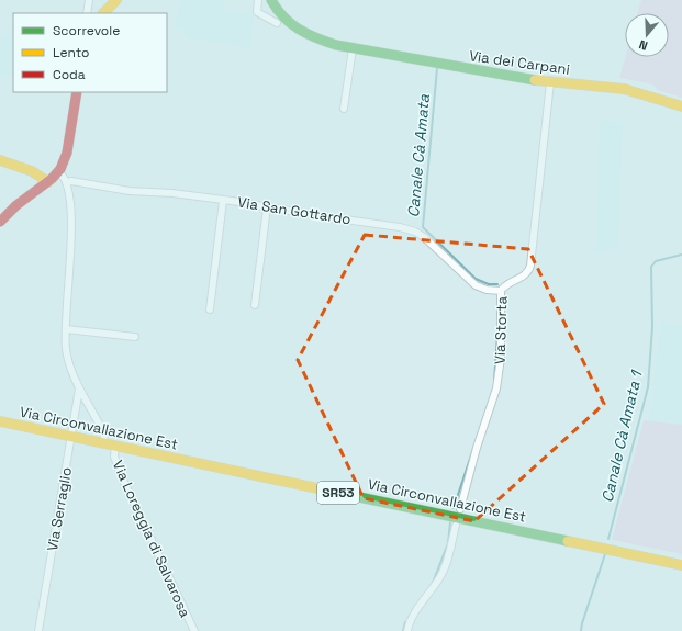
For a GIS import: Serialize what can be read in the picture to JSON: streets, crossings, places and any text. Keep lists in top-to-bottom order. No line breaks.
{"streets":{"main road":["Via dei Carpani","Via Circonvallazione Est","SR53"],"street":["Via San Gottardo","Via Storta","Via Serraglio","Via Loreggia di Salvarosa"]},"crossings":[["Via dei Carpani","Via Storta"],["Via San Gottardo","Via Storta"],["Via Circonvallazione Est","Via Serraglio"],["Via Circonvallazione Est","Via Loreggia di Salvarosa"]],"water":["Canale Cà Amata","Canale Cà Amata 1"],"legend":["Scorrevole","Lento","Coda"],"north":"bottom"}
